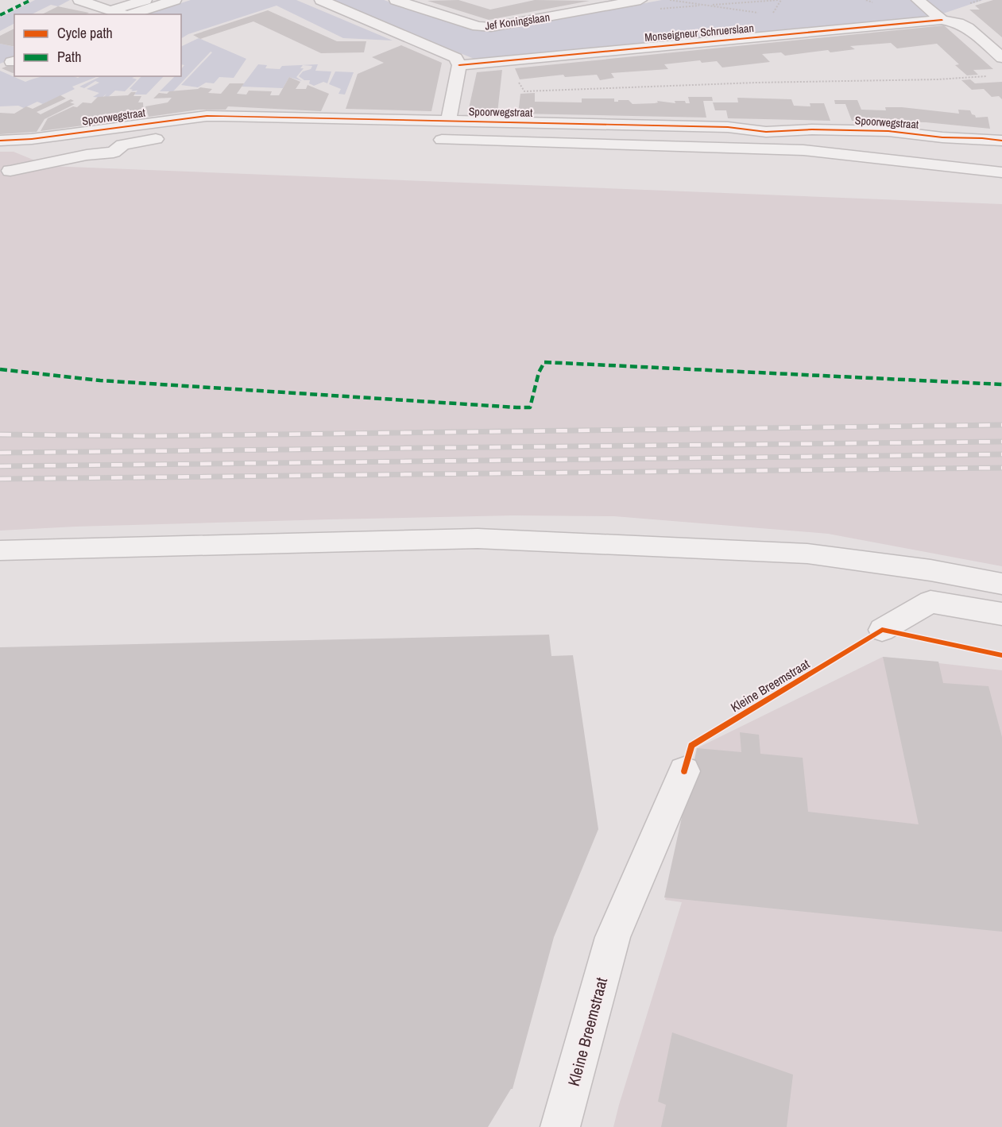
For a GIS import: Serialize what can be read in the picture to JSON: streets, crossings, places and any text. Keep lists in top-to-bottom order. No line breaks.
{"streets":{"street":["Jef Koningslaan","Monseigneur Schruerslaan","Spoorwegstraat","Kleine Breemstraat"]},"legend":["Cycle path","Path"]}
